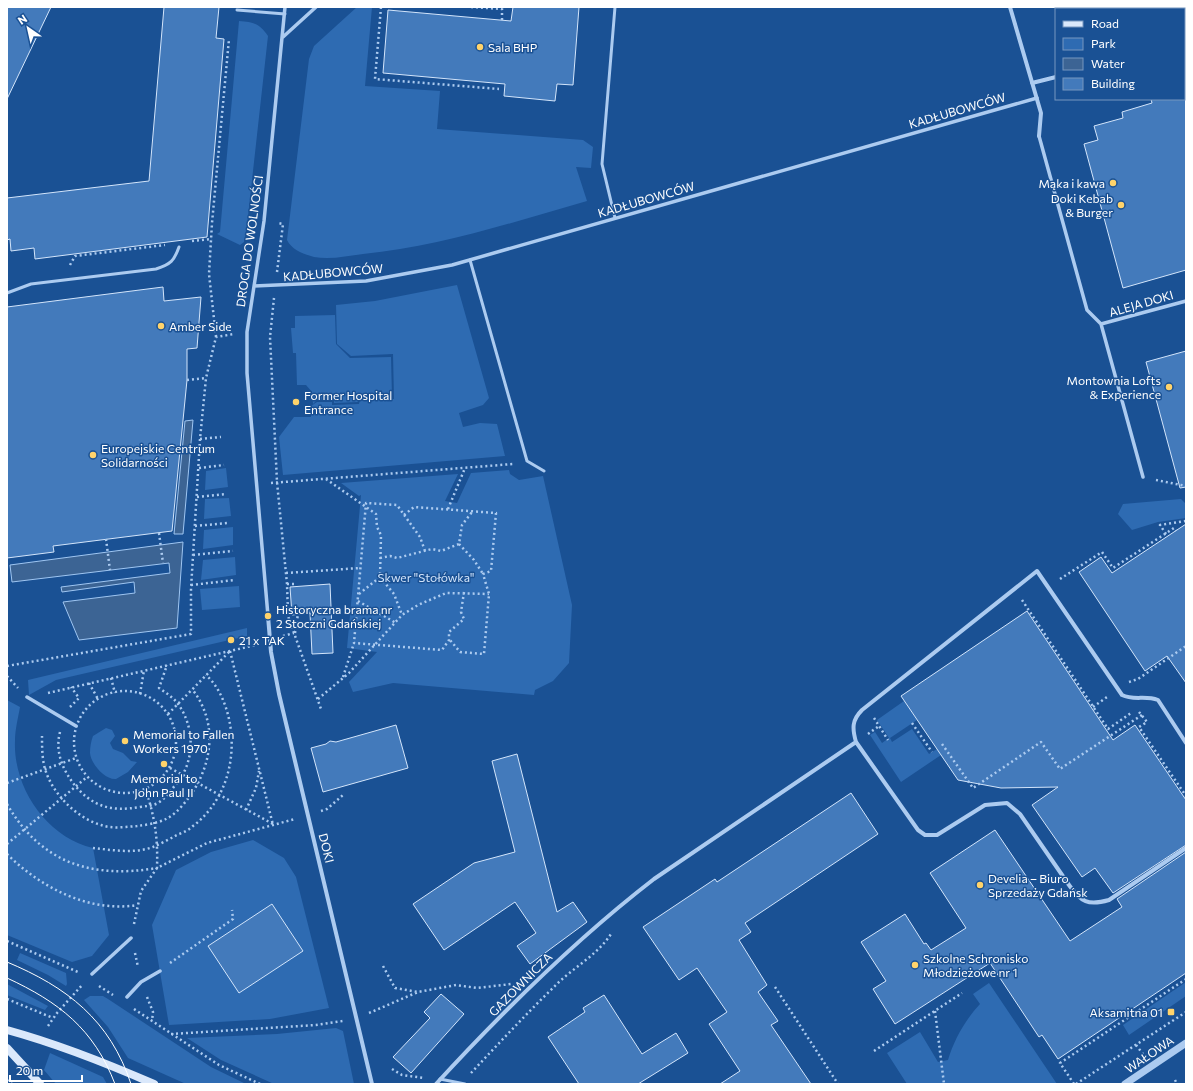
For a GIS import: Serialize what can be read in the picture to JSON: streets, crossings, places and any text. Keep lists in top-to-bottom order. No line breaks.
{"streets":{"street":["KADŁUBOWCÓW","DROGA DO WOLNOŚCI","ALEJA DOKI","DOKI","GAZOWNICZA","WAŁOWA"]},"crossings":[["KADŁUBOWCÓW","DROGA DO WOLNOŚCI"],["DROGA DO WOLNOŚCI","DOKI"]],"parks":["Skwer \"Stołówka\""],"places":{"other":["Sala BHP","Mąka i kawa","Doki Kebab & Burger","Amber Side","Montownia Lofts & Experience","Former Hospital Entrance","Europejskie Centrum Solidarności","Historyczna brama nr 2 Stoczni Gdańskiej","21 x TAK","Memorial to Fallen Workers 1970","Memorial to John Paul II","Develia – Biuro Sprzedaży Gdańsk","Szkolne Schronisko Młodzieżowe nr 1"],"transit":["Aksamitna 01"]},"legend":["Road","Park","Water","Building"],"scale_bar":"20 m","north":"top left"}
